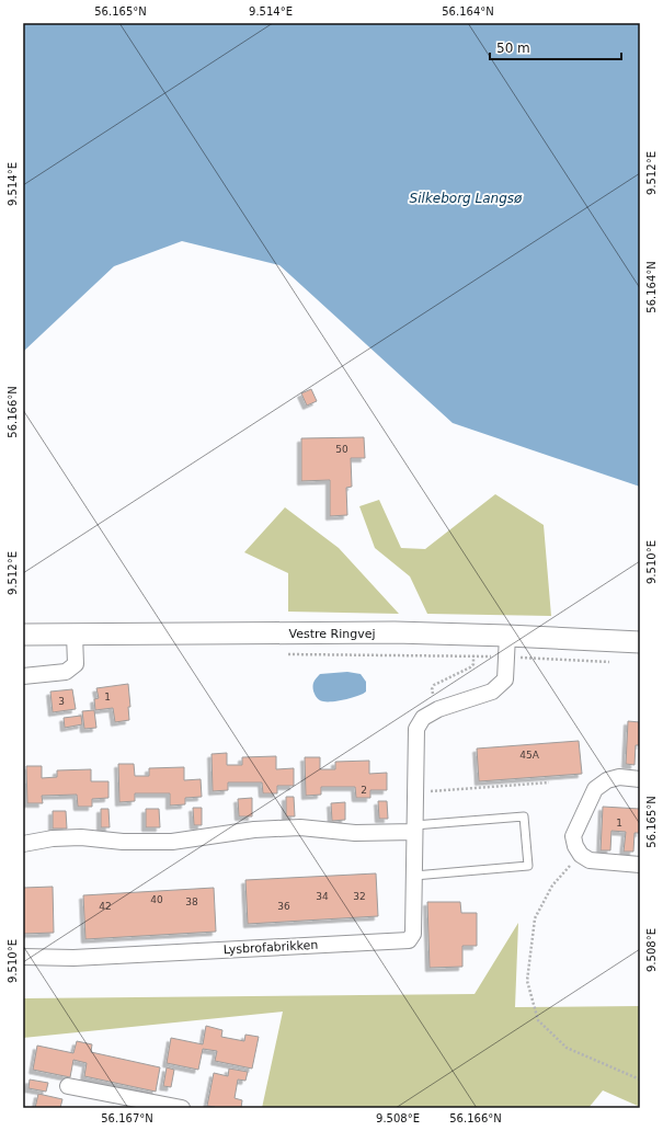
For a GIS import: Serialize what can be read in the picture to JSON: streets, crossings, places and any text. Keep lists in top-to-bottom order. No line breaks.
{"streets":{"main road":["Vestre Ringvej"],"street":["Lysbrofabrikken"]},"crossings":[["Vestre Ringvej","Lysbrofabrikken"]],"water":["Silkeborg Langsø"],"house_numbers":["50","1","3","45A","2","1","34","32","40","38","42","36"],"scale_bar":"50 m","coordinates":["56.165°N","9.514°E","56.164°N","9.512°E","56.166°N","9.510°E","9.508°E","56.167°N"]}
